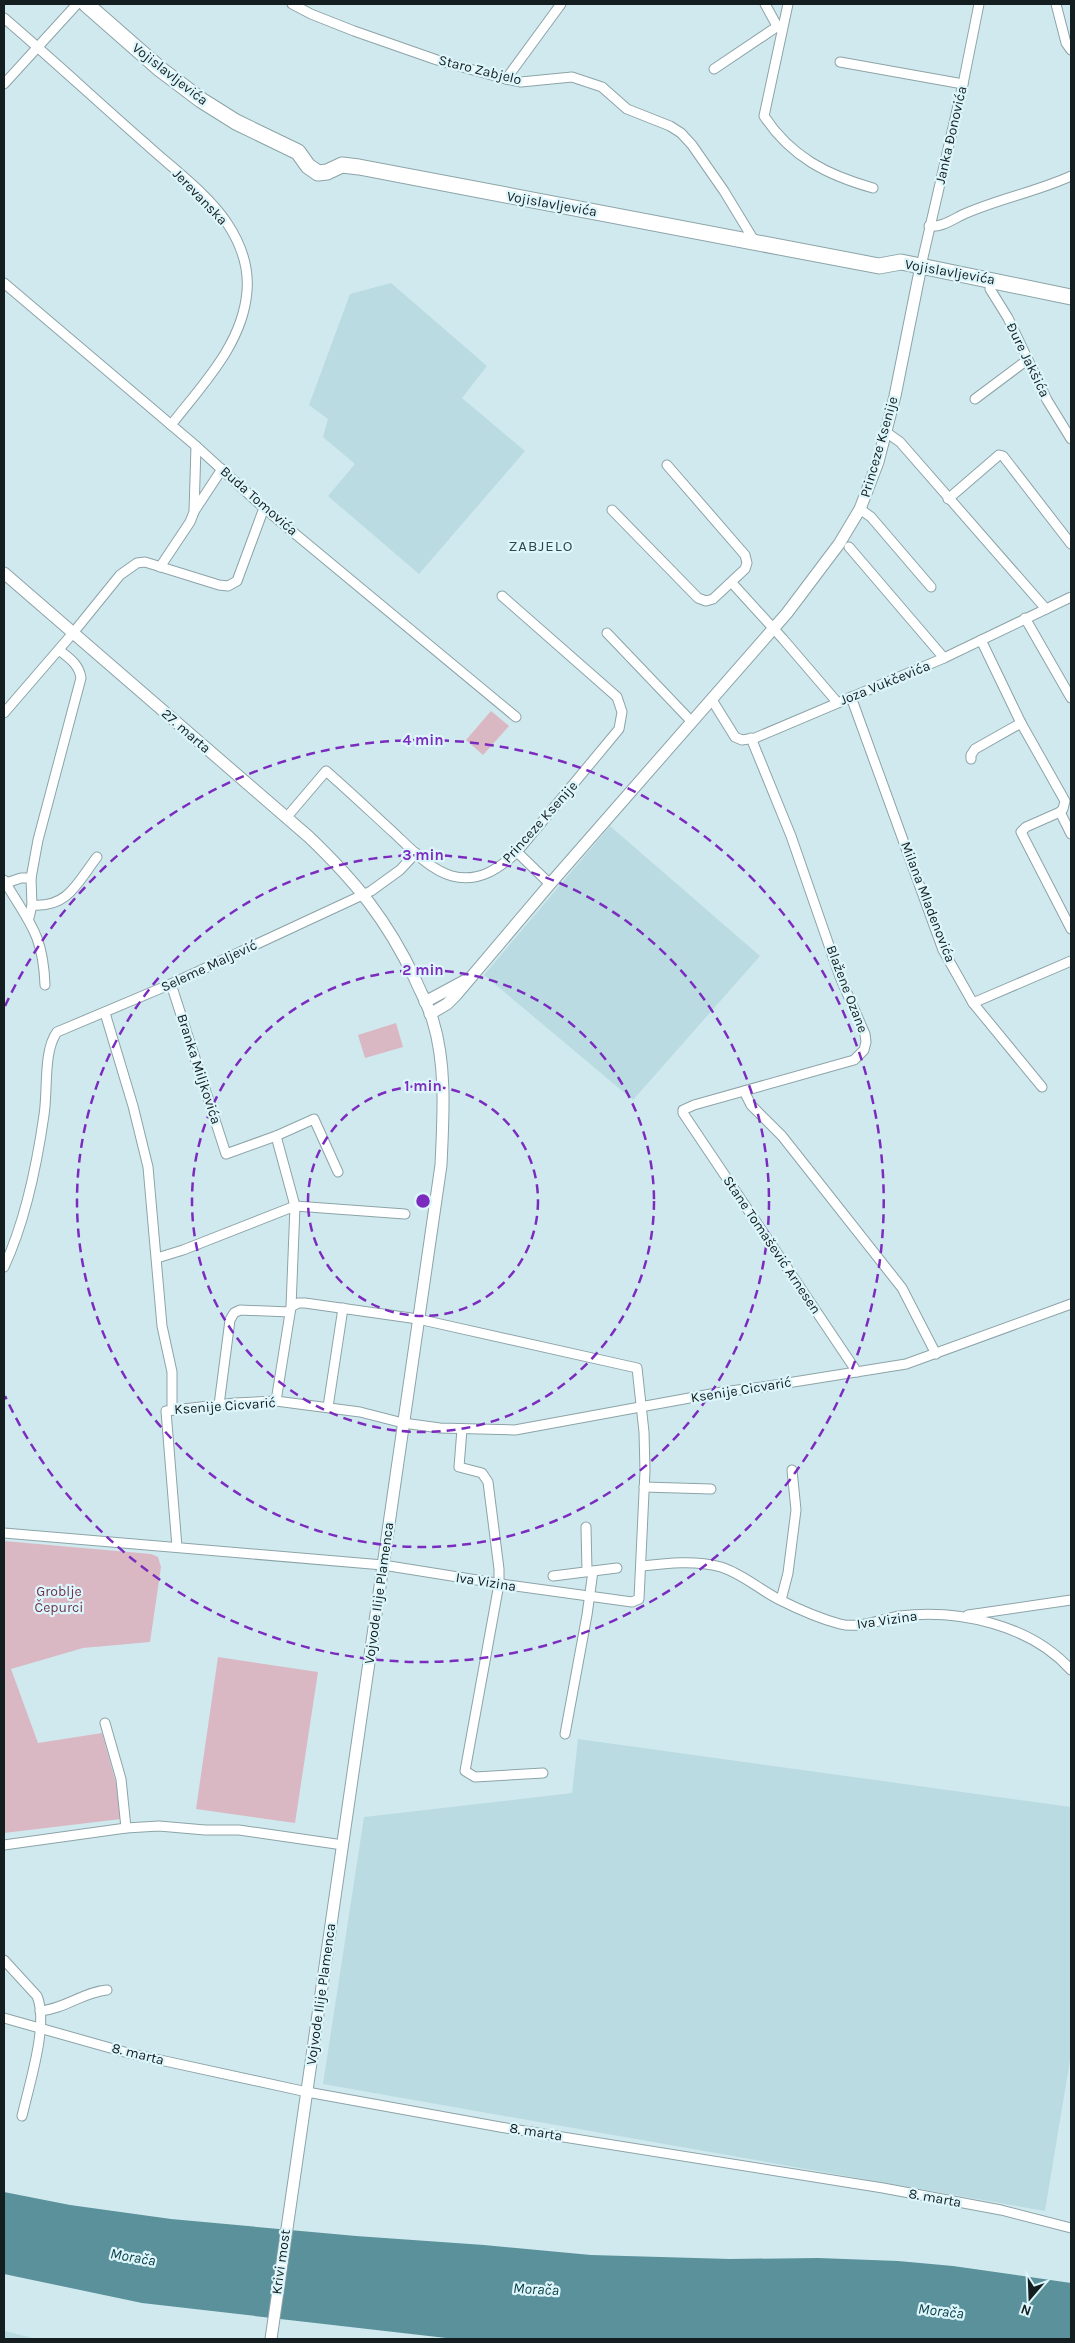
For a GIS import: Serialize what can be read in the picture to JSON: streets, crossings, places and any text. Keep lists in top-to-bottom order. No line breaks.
{"streets":{"main road":["Vojislavljevića"],"street":["Staro Zabjelo","Janka Đonovića","Jerevanska","Đure Jakšića","Princeze Ksenije","Buda Tomovića","Joza Vukčevića","27. marta","Milana Mladenovića","Seleme Maljević","Blažene Ozane","Branka Miljkovića","Stane Tomašević Arnesen","Ksenije Cicvarić","Iva Vizina","Vojvode Ilije Plamenca","8. marta","Krivi most"]},"crossings":[["Staro Zabjelo","Vojislavljevića"],["Vojislavljevića","Janka Đonovića"],["Vojislavljevića","Đure Jakšića"],["Vojislavljevića","Princeze Ksenije"],["Janka Đonovića","Princeze Ksenije"],["Jerevanska","Buda Tomovića"],["Princeze Ksenije","27. marta"],["Princeze Ksenije","Vojvode Ilije Plamenca"],["Joza Vukčevića","Milana Mladenovića"],["Joza Vukčevića","Blažene Ozane"],["27. marta","Seleme Maljević"],["27. marta","Vojvode Ilije Plamenca"],["Seleme Maljević","Branka Miljkovića"],["Blažene Ozane","Stane Tomašević Arnesen"],["Stane Tomašević Arnesen","Ksenije Cicvarić"],["Ksenije Cicvarić","Iva Vizina"],["Ksenije Cicvarić","Vojvode Ilije Plamenca"],["Iva Vizina","Vojvode Ilije Plamenca"],["Vojvode Ilije Plamenca","8. marta"],["Vojvode Ilije Plamenca","Krivi most"]],"districts":["ZABJELO"],"water":["Morača"],"parks":["Groblje Čepurci"],"north":"bottom","rings":["4 min","3 min","2 min","1 min"]}
